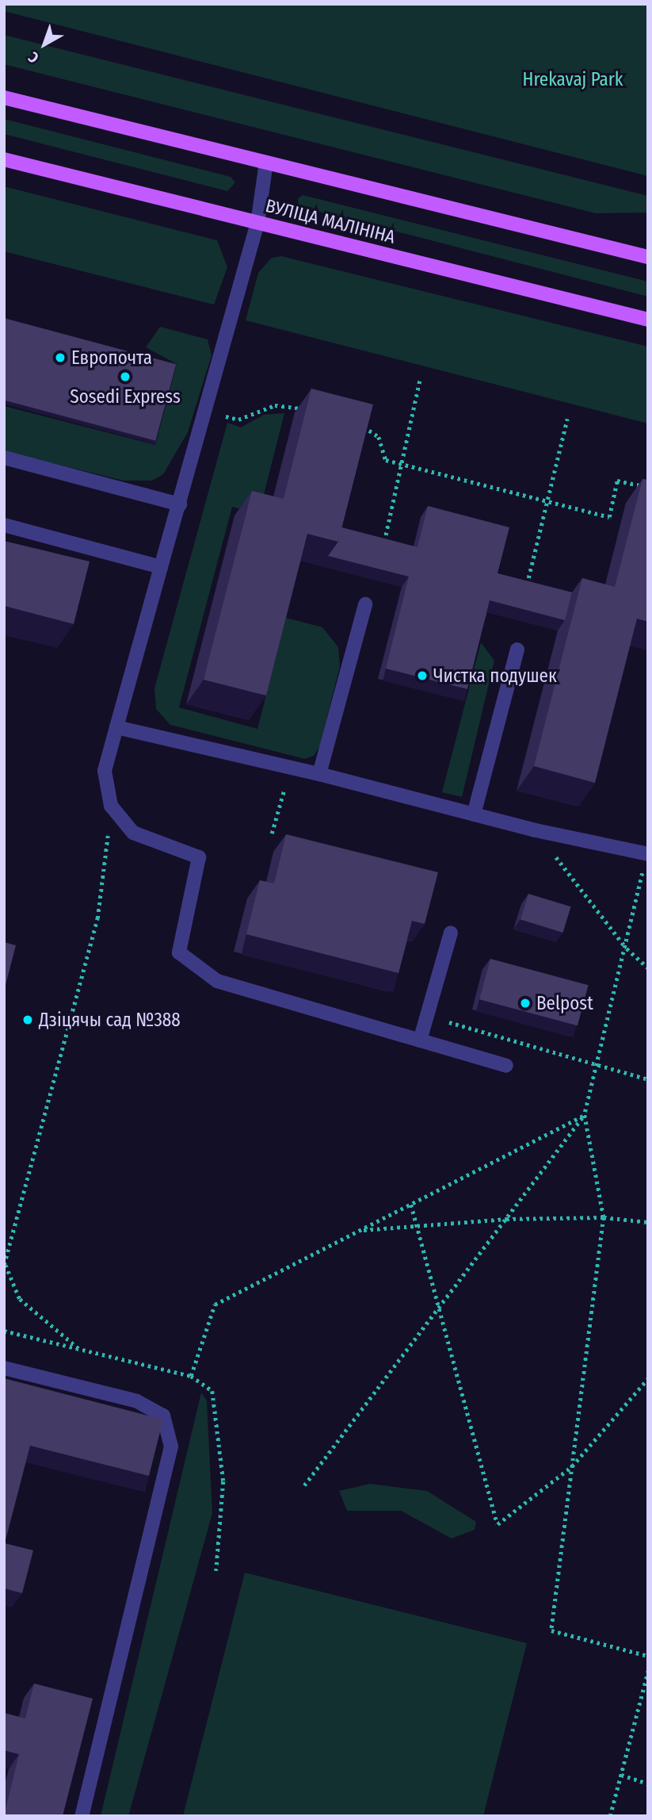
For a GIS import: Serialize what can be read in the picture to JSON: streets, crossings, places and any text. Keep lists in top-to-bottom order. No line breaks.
{"streets":{"main road":["ВУЛІЦА МАЛІНІНА"]},"parks":["Hrekavaj Park"],"places":["Европочта","Sosedi Express","Чистка подушек","Belpost","Дзіцячы сад №388"],"north":"bottom left"}
